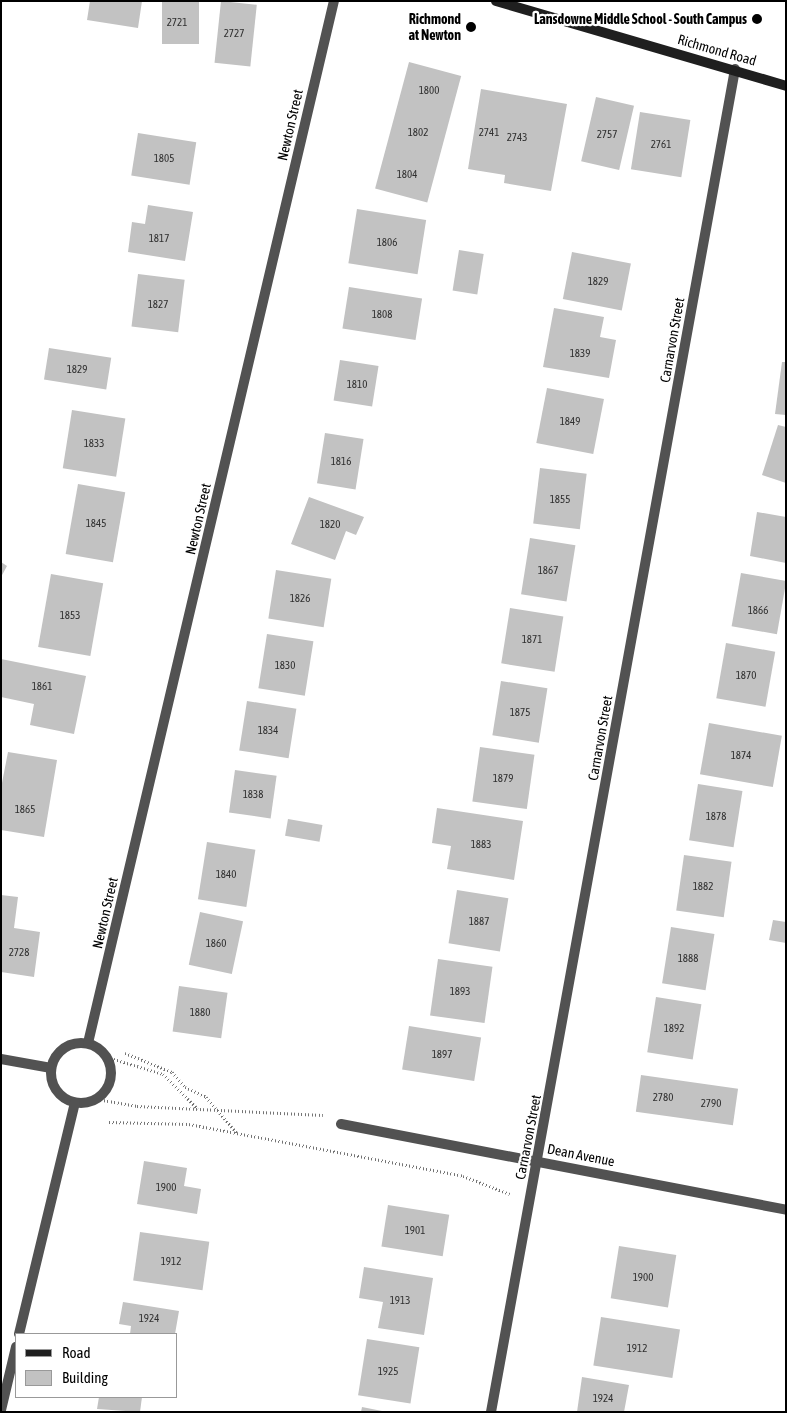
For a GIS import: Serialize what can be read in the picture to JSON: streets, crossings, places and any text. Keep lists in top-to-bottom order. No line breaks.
{"streets":{"main road":["Richmond Road"],"street":["Newton Street","Carnarvon Street","Dean Avenue"]},"crossings":[["Richmond Road","Carnarvon Street"],["Carnarvon Street","Dean Avenue"]],"places":["Lansdowne Middle School - South Campus","Richmond at Newton"],"house_numbers":["2721","2727","1800","1802","2741","2757","2743","2761","1805","1804","1817","1806","1829","1827","1808","1839","1829","1810","1849","1833","1816","1855","1845","1820","1867","1826","1866","1853","1871","1830","1870","1861","1875","1834","1874","1879","1838","1865","1878","1883","1840","1882","1887","1860","2728","1888","1893","1880","1892","1897","2780","2790","1900","1901","1912","1900","1913","1924","1912","1925","1924"],"legend":["Road","Building"]}
